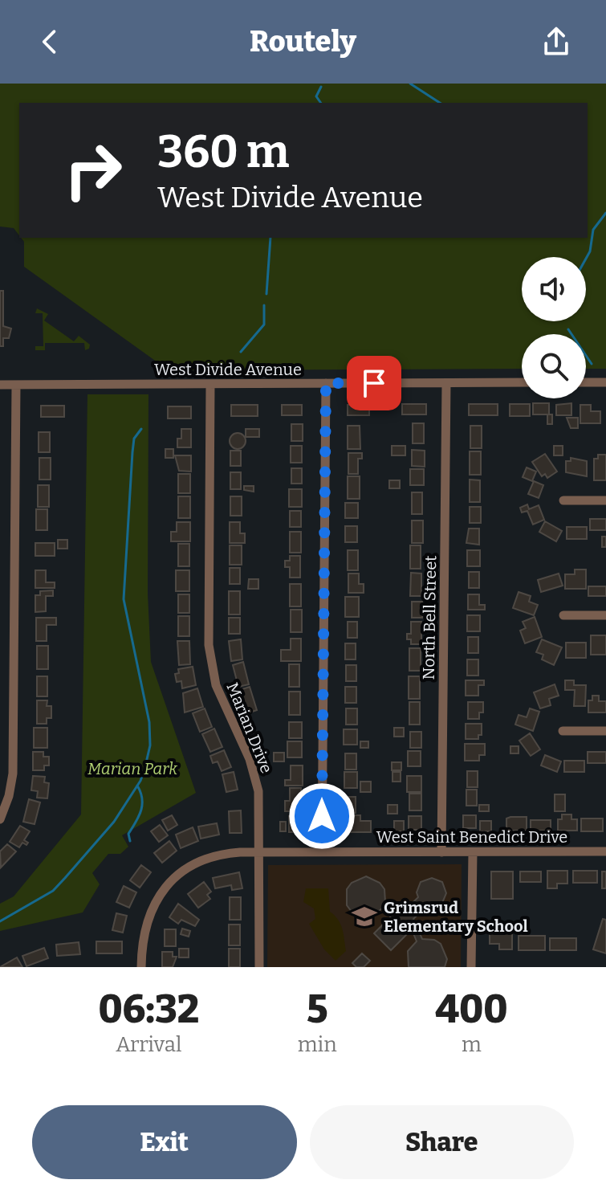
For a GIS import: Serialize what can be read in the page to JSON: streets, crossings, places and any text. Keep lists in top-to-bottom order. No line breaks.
{"streets":{"street":["West Divide Avenue","North Bell Street","Marian Drive","West Saint Benedict Drive"]},"crossings":[["West Divide Avenue","North Bell Street"],["West Divide Avenue","Marian Drive"],["North Bell Street","West Saint Benedict Drive"],["Marian Drive","West Saint Benedict Drive"]],"parks":["Marian Park"],"places":{"school or university":["Grimsrud Elementary School"]},"page":{"header":"Routely","turn":["360 m","West Divide Avenue"],"eta":["06:32","Arrival","5","min","400","m"],"buttons":["Exit","Share"]}}
